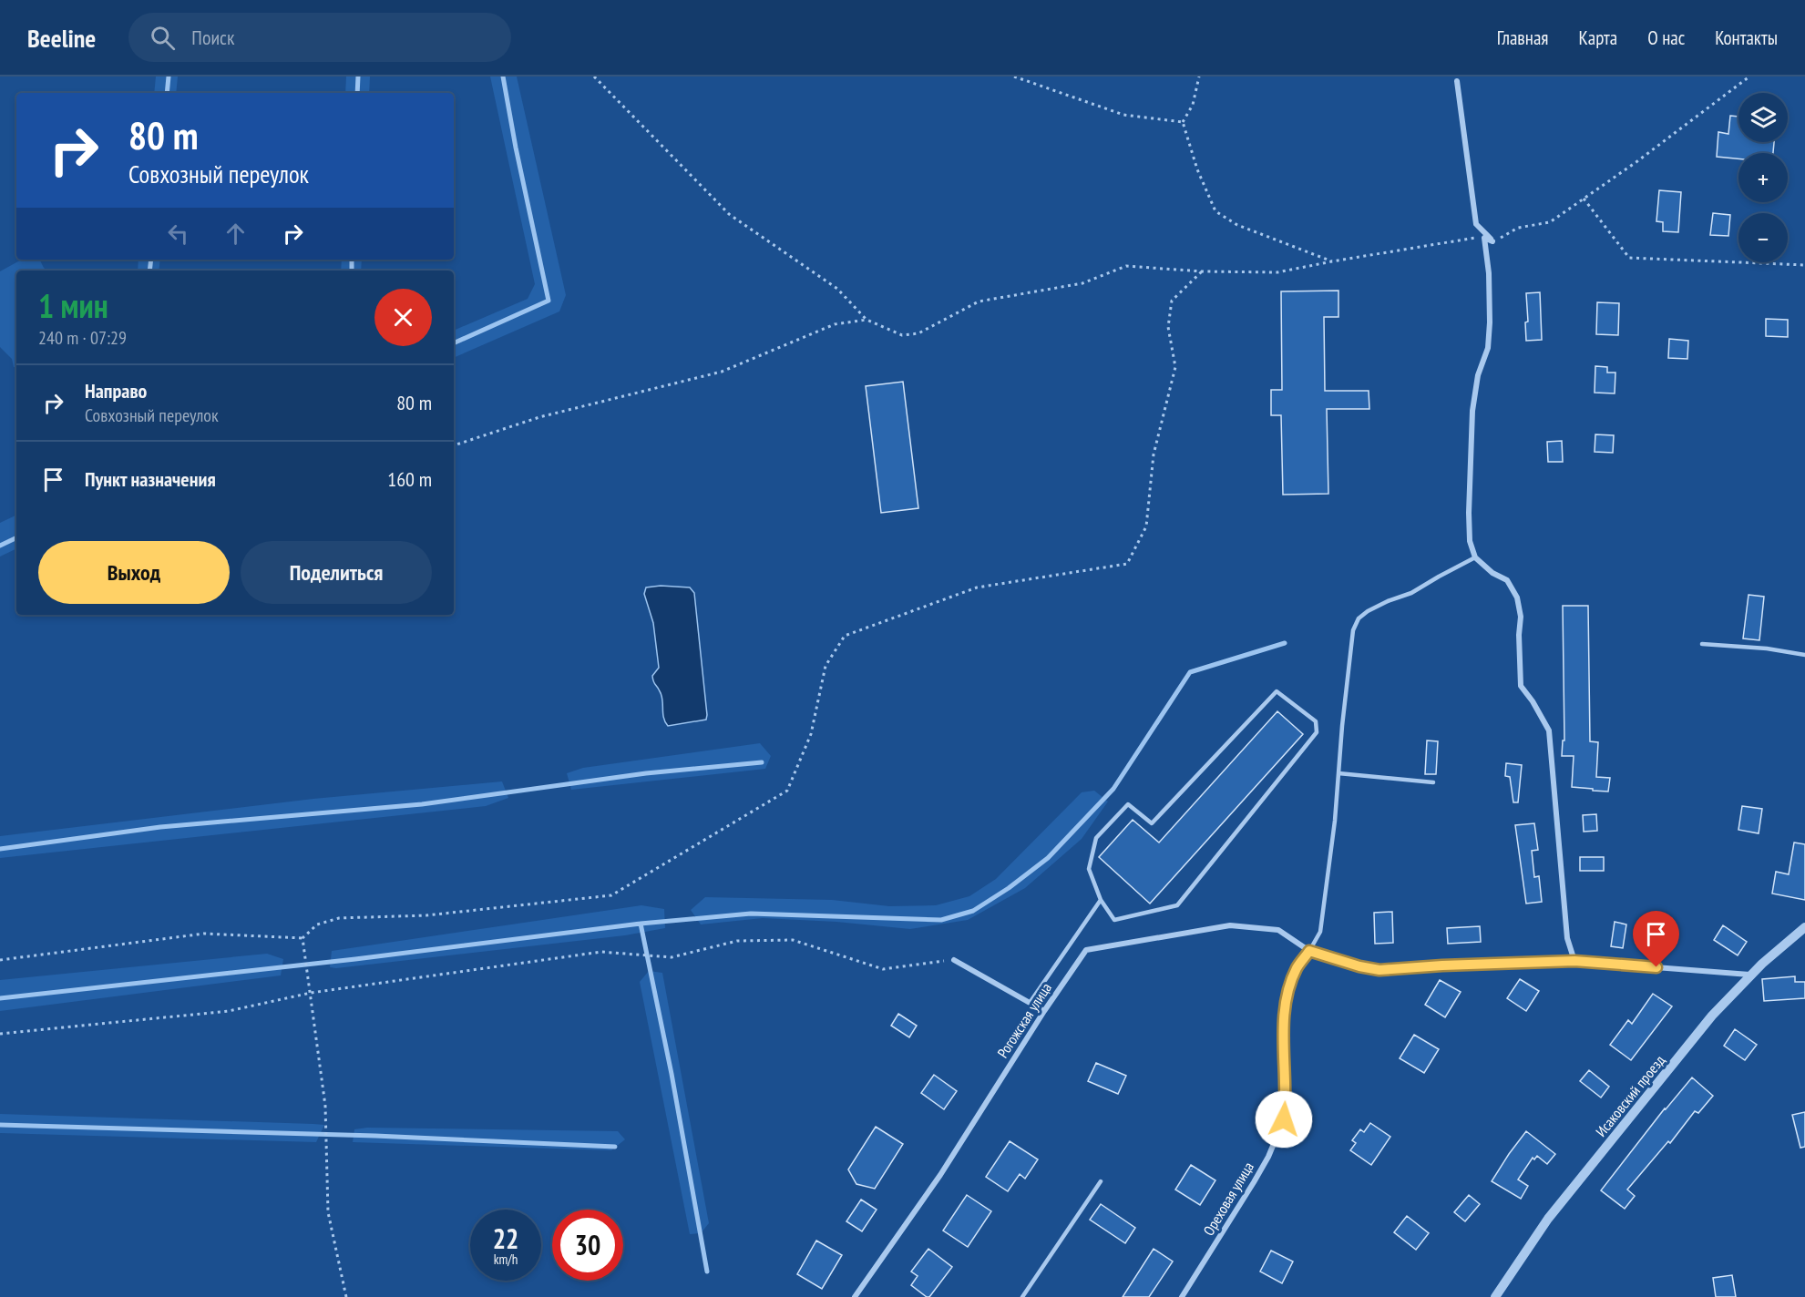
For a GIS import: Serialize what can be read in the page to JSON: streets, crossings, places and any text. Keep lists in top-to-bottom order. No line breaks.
{"streets":{"street":["Рогожская улица","Исаковский проезд","Ореховая улица"]},"crossings":[["Рогожская улица","Исаковский проезд"],["Рогожская улица","Ореховая улица"]],"page":{"header":"Beeline","search":"Поиск","nav":["Главная","Карта","О нас","Контакты"],"map_buttons":["+","−"],"turn":["80 m","Совхозный переулок"],"heading":["1 мин","240 m · 07:29"],"list":[{"name":"Направо","note":"Совхозный переулок","value":"80 m"},{"name":"Пункт назначения","value":"160 m"}],"buttons":["Выход","Поделиться"],"speed":"22 km/h","limit":"30"}}
